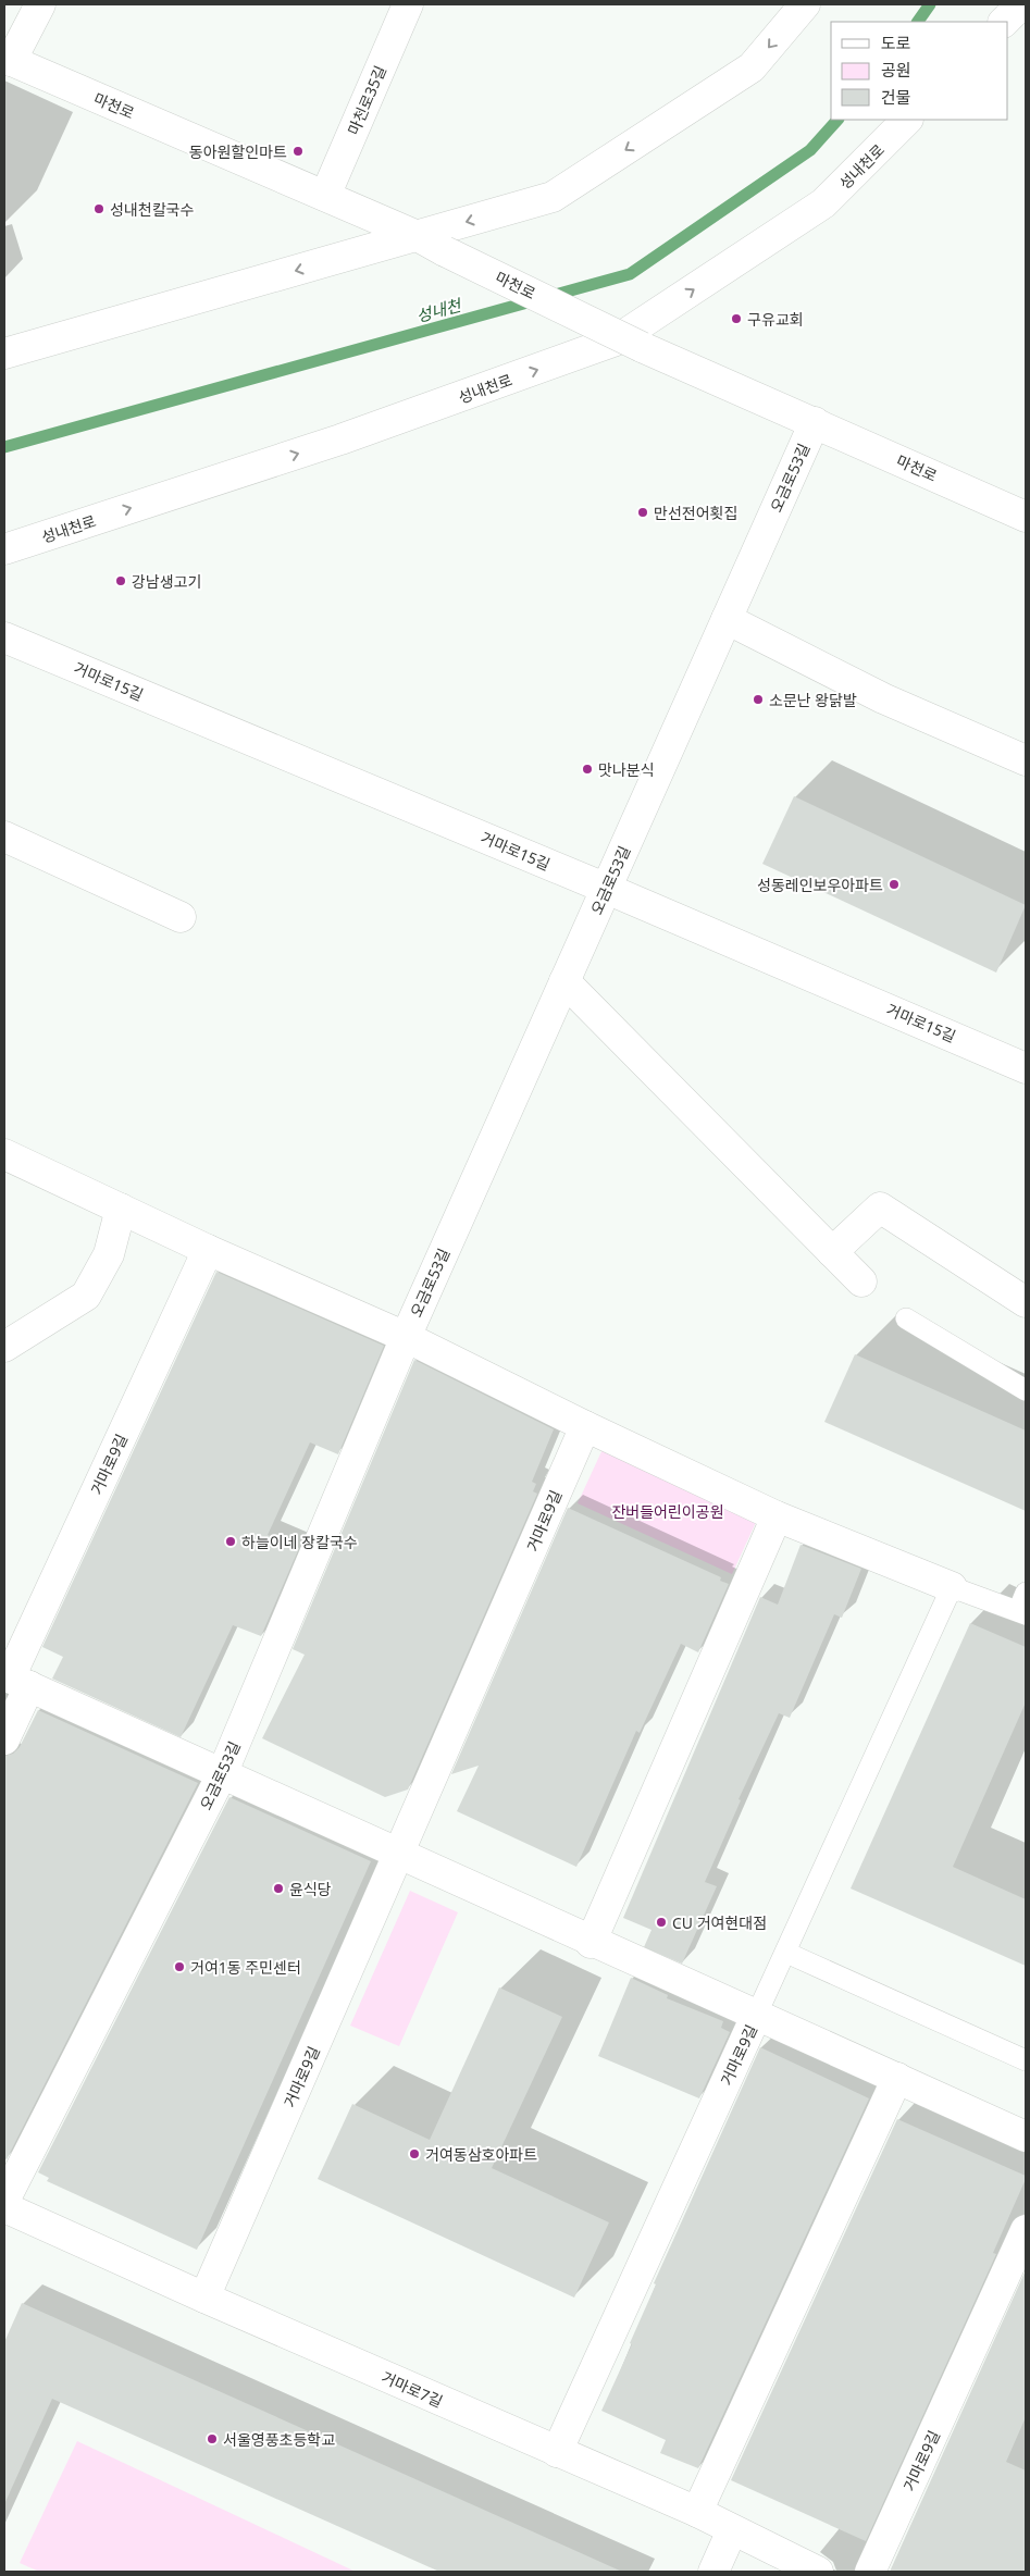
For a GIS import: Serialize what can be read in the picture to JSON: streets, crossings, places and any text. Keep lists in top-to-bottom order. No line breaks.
{"streets":{"street":["마천로35길","마천로","성내천로","오금로53길","거마로15길","거마로9길","거마로7길"]},"crossings":[["마천로35길","마천로"],["마천로","오금로53길"],["오금로53길","거마로15길"],["오금로53길","거마로9길"],["거마로9길","거마로7길"]],"water":["성내천"],"parks":["잔버들어린이공원"],"places":["동아원할인마트","성내천칼국수","구유교회","만선전어횟집","강남생고기","소문난 왕닭발","맛나분식","성동레인보우아파트","하늘이네 장칼국수","윤식당","CU 거여현대점","거여1동 주민센터","거여동삼호아파트","서울영풍초등학교"],"legend":["도로","공원","건물"]}
